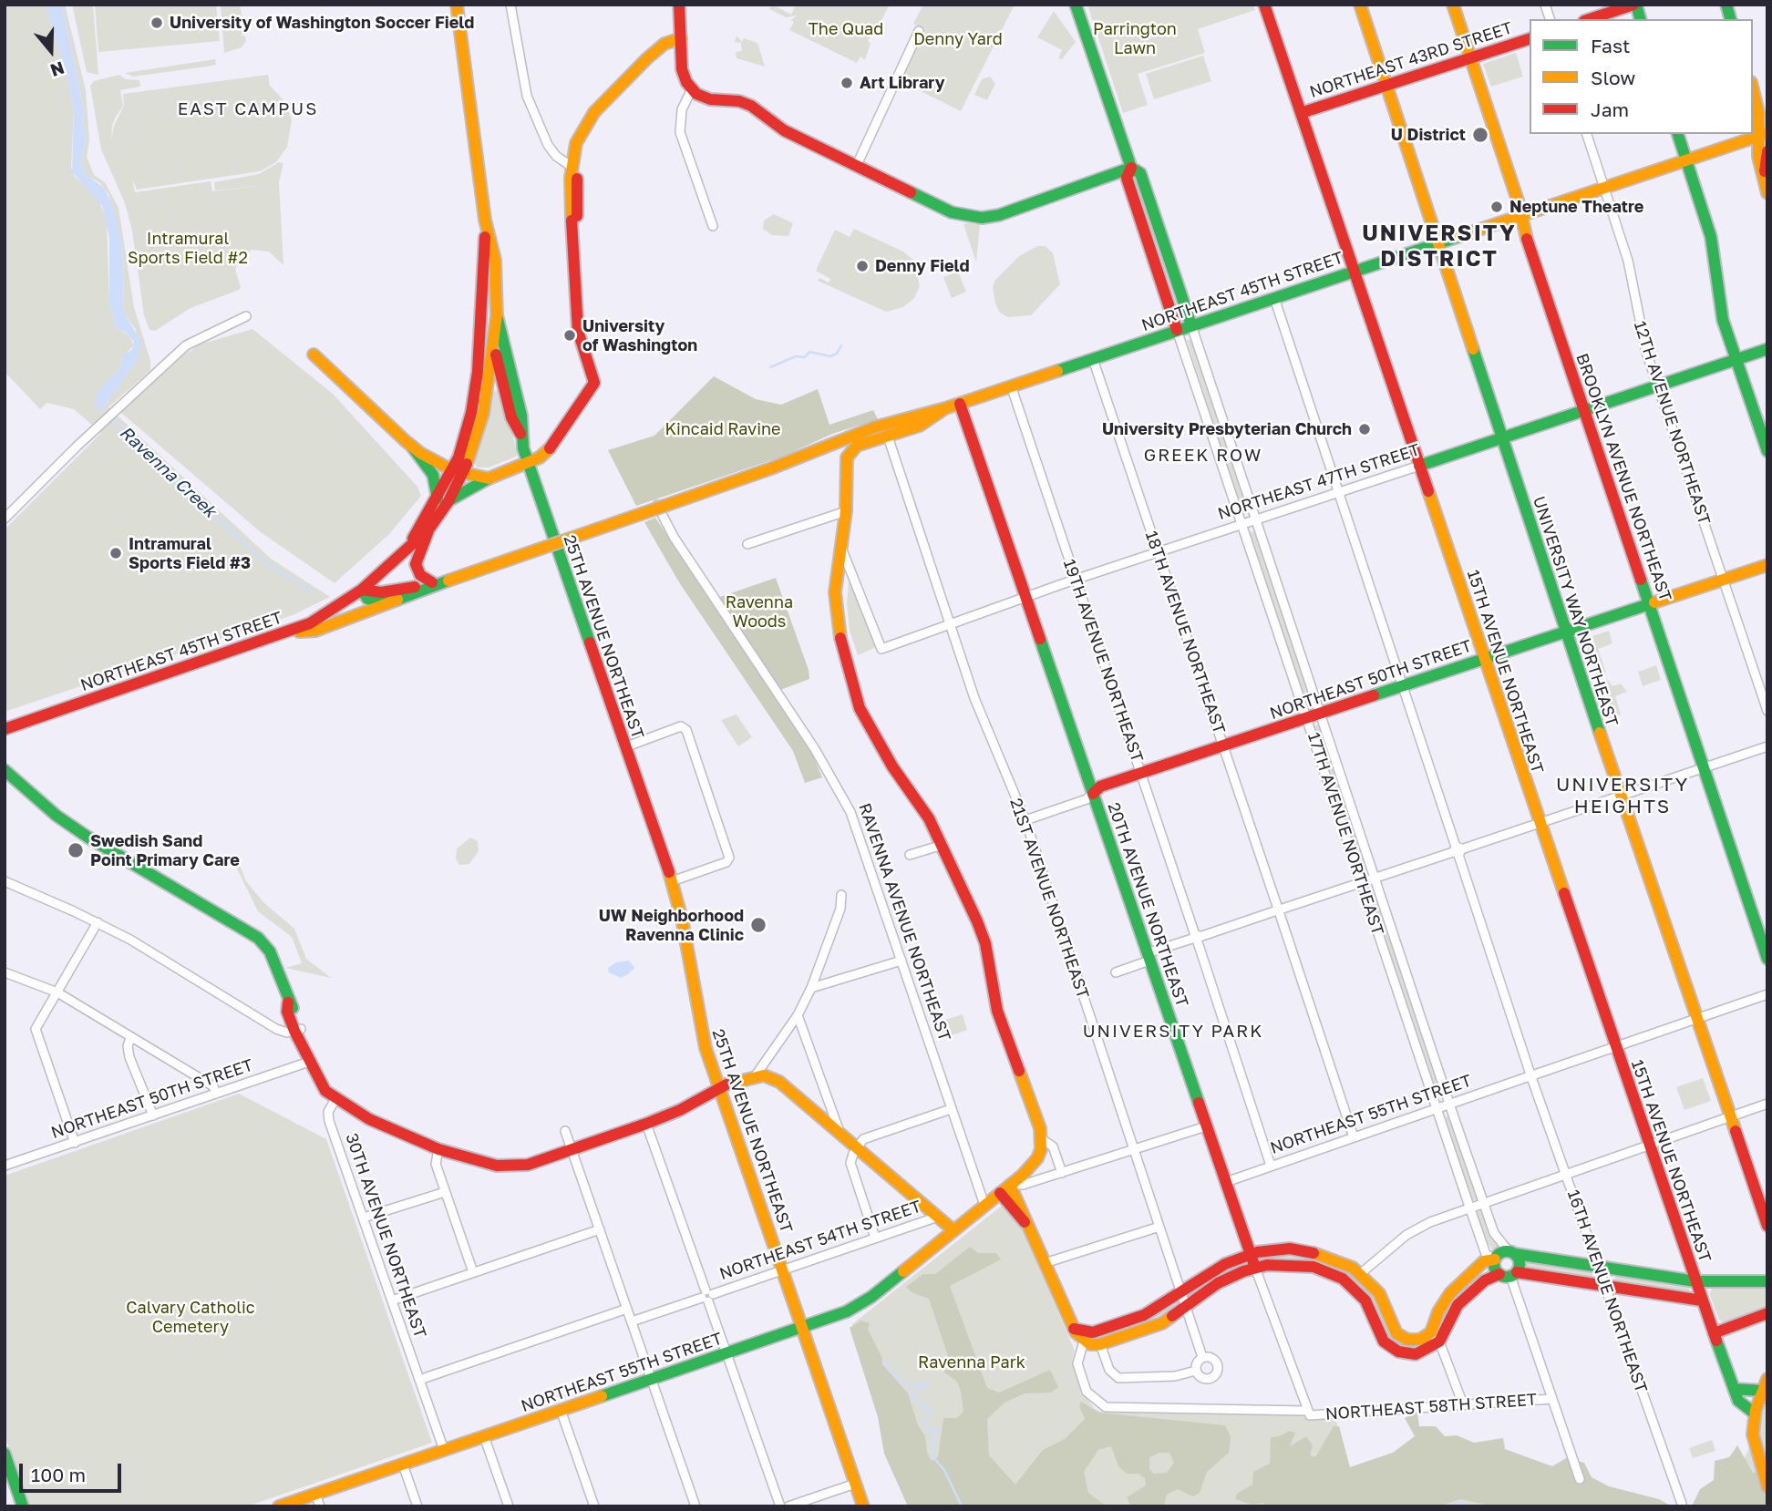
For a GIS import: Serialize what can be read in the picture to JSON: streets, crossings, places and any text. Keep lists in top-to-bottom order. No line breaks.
{"streets":{"main road":["NORTHEAST 43RD STREET","NORTHEAST 45TH STREET","BROOKLYN AVENUE NORTHEAST","NORTHEAST 47TH STREET","UNIVERSITY WAY NORTHEAST","25TH AVENUE NORTHEAST","15TH AVENUE NORTHEAST","NORTHEAST 50TH STREET","20TH AVENUE NORTHEAST","NORTHEAST 55TH STREET"],"street":["12TH AVENUE NORTHEAST","18TH AVENUE NORTHEAST","19TH AVENUE NORTHEAST","17TH AVENUE NORTHEAST","21ST AVENUE NORTHEAST","RAVENNA AVENUE NORTHEAST","30TH AVENUE NORTHEAST","NORTHEAST 54TH STREET","16TH AVENUE NORTHEAST","NORTHEAST 58TH STREET"]},"crossings":[["NORTHEAST 43RD STREET","BROOKLYN AVENUE NORTHEAST"],["NORTHEAST 43RD STREET","UNIVERSITY WAY NORTHEAST"],["NORTHEAST 43RD STREET","15TH AVENUE NORTHEAST"],["NORTHEAST 45TH STREET","12TH AVENUE NORTHEAST"],["NORTHEAST 45TH STREET","BROOKLYN AVENUE NORTHEAST"],["NORTHEAST 45TH STREET","UNIVERSITY WAY NORTHEAST"],["NORTHEAST 45TH STREET","18TH AVENUE NORTHEAST"],["NORTHEAST 45TH STREET","19TH AVENUE NORTHEAST"],["NORTHEAST 45TH STREET","15TH AVENUE NORTHEAST"],["NORTHEAST 45TH STREET","17TH AVENUE NORTHEAST"],["NORTHEAST 45TH STREET","21ST AVENUE NORTHEAST"],["NORTHEAST 45TH STREET","20TH AVENUE NORTHEAST"],["NORTHEAST 45TH STREET","16TH AVENUE NORTHEAST"],["12TH AVENUE NORTHEAST","NORTHEAST 47TH STREET"],["12TH AVENUE NORTHEAST","NORTHEAST 50TH STREET"],["BROOKLYN AVENUE NORTHEAST","NORTHEAST 47TH STREET"],["BROOKLYN AVENUE NORTHEAST","NORTHEAST 50TH STREET"],["NORTHEAST 47TH STREET","UNIVERSITY WAY NORTHEAST"],["NORTHEAST 47TH STREET","18TH AVENUE NORTHEAST"],["NORTHEAST 47TH STREET","19TH AVENUE NORTHEAST"],["NORTHEAST 47TH STREET","15TH AVENUE NORTHEAST"],["NORTHEAST 47TH STREET","17TH AVENUE NORTHEAST"],["NORTHEAST 47TH STREET","21ST AVENUE NORTHEAST"],["NORTHEAST 47TH STREET","20TH AVENUE NORTHEAST"],["NORTHEAST 47TH STREET","16TH AVENUE NORTHEAST"],["UNIVERSITY WAY NORTHEAST","NORTHEAST 50TH STREET"],["UNIVERSITY WAY NORTHEAST","NORTHEAST 55TH STREET"],["18TH AVENUE NORTHEAST","NORTHEAST 50TH STREET"],["18TH AVENUE NORTHEAST","NORTHEAST 55TH STREET"],["25TH AVENUE NORTHEAST","NORTHEAST 55TH STREET"],["25TH AVENUE NORTHEAST","NORTHEAST 54TH STREET"],["19TH AVENUE NORTHEAST","NORTHEAST 50TH STREET"],["19TH AVENUE NORTHEAST","NORTHEAST 55TH STREET"],["15TH AVENUE NORTHEAST","NORTHEAST 50TH STREET"],["15TH AVENUE NORTHEAST","NORTHEAST 55TH STREET"],["NORTHEAST 50TH STREET","17TH AVENUE NORTHEAST"],["NORTHEAST 50TH STREET","21ST AVENUE NORTHEAST"],["NORTHEAST 50TH STREET","20TH AVENUE NORTHEAST"],["NORTHEAST 50TH STREET","16TH AVENUE NORTHEAST"],["17TH AVENUE NORTHEAST","NORTHEAST 55TH STREET"],["20TH AVENUE NORTHEAST","NORTHEAST 55TH STREET"],["20TH AVENUE NORTHEAST","NORTHEAST 58TH STREET"],["NORTHEAST 55TH STREET","30TH AVENUE NORTHEAST"],["NORTHEAST 55TH STREET","16TH AVENUE NORTHEAST"]],"districts":["EAST CAMPUS","UNIVERSITY DISTRICT","GREEK ROW","UNIVERSITY HEIGHTS","UNIVERSITY PARK"],"water":["Ravenna Creek"],"parks":["The Quad","Parrington Lawn","Denny Yard","Intramural Sports Field #2","Kincaid Ravine","Ravenna Woods","Calvary Catholic Cemetery","Ravenna Park"],"places":["University of Washington Soccer Field","Art Library","U District","Neptune Theatre","Denny Field","University of Washington","University Presbyterian Church","Intramural Sports Field #3","Swedish Sand Point Primary Care","UW Neighborhood Ravenna Clinic"],"legend":["Fast","Slow","Jam"],"scale_bar":"100 m","north":"bottom"}
